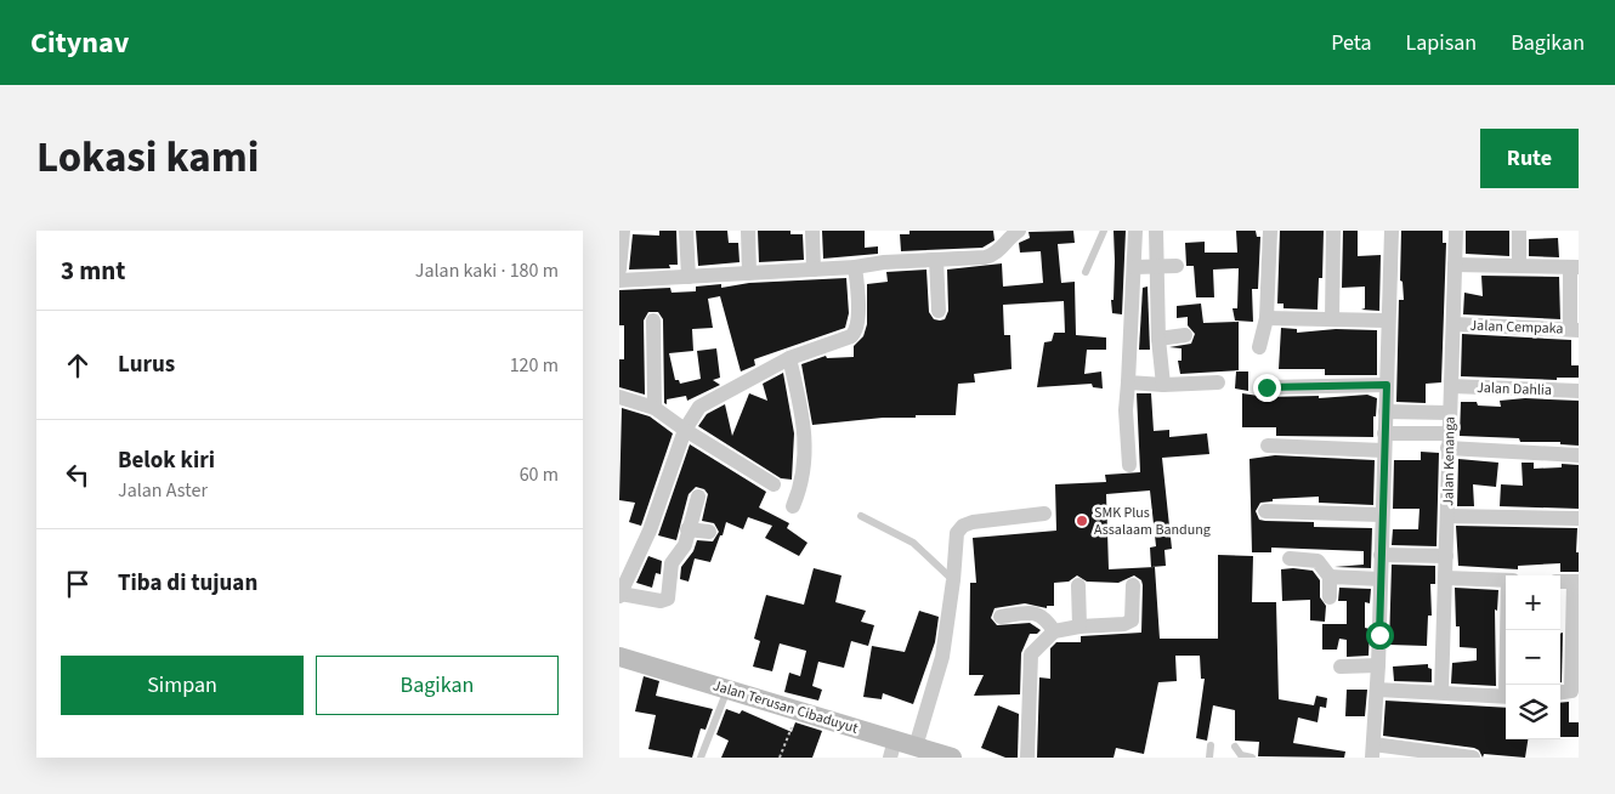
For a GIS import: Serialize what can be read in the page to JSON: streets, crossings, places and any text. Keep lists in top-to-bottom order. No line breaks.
{"streets":{"main road":["Jalan Terusan Cibaduyut"],"street":["Jalan Cempaka","Jalan Dahlia","Jalan Kenanga"]},"crossings":[["Jalan Cempaka","Jalan Kenanga"],["Jalan Dahlia","Jalan Kenanga"]],"places":["SMK Plus Assalaam Bandung"],"page":{"header":"Citynav","nav":["Peta","Lapisan","Bagikan"],"title":"Lokasi kami","buttons":["Rute",["Simpan","Bagikan"]],"heading":["3 mnt","Jalan kaki · 180 m"],"list":[["Lurus","120 m"],["Belok kiri","Jalan Aster","60 m"],"Tiba di tujuan"],"map_buttons":["+","−"]}}
